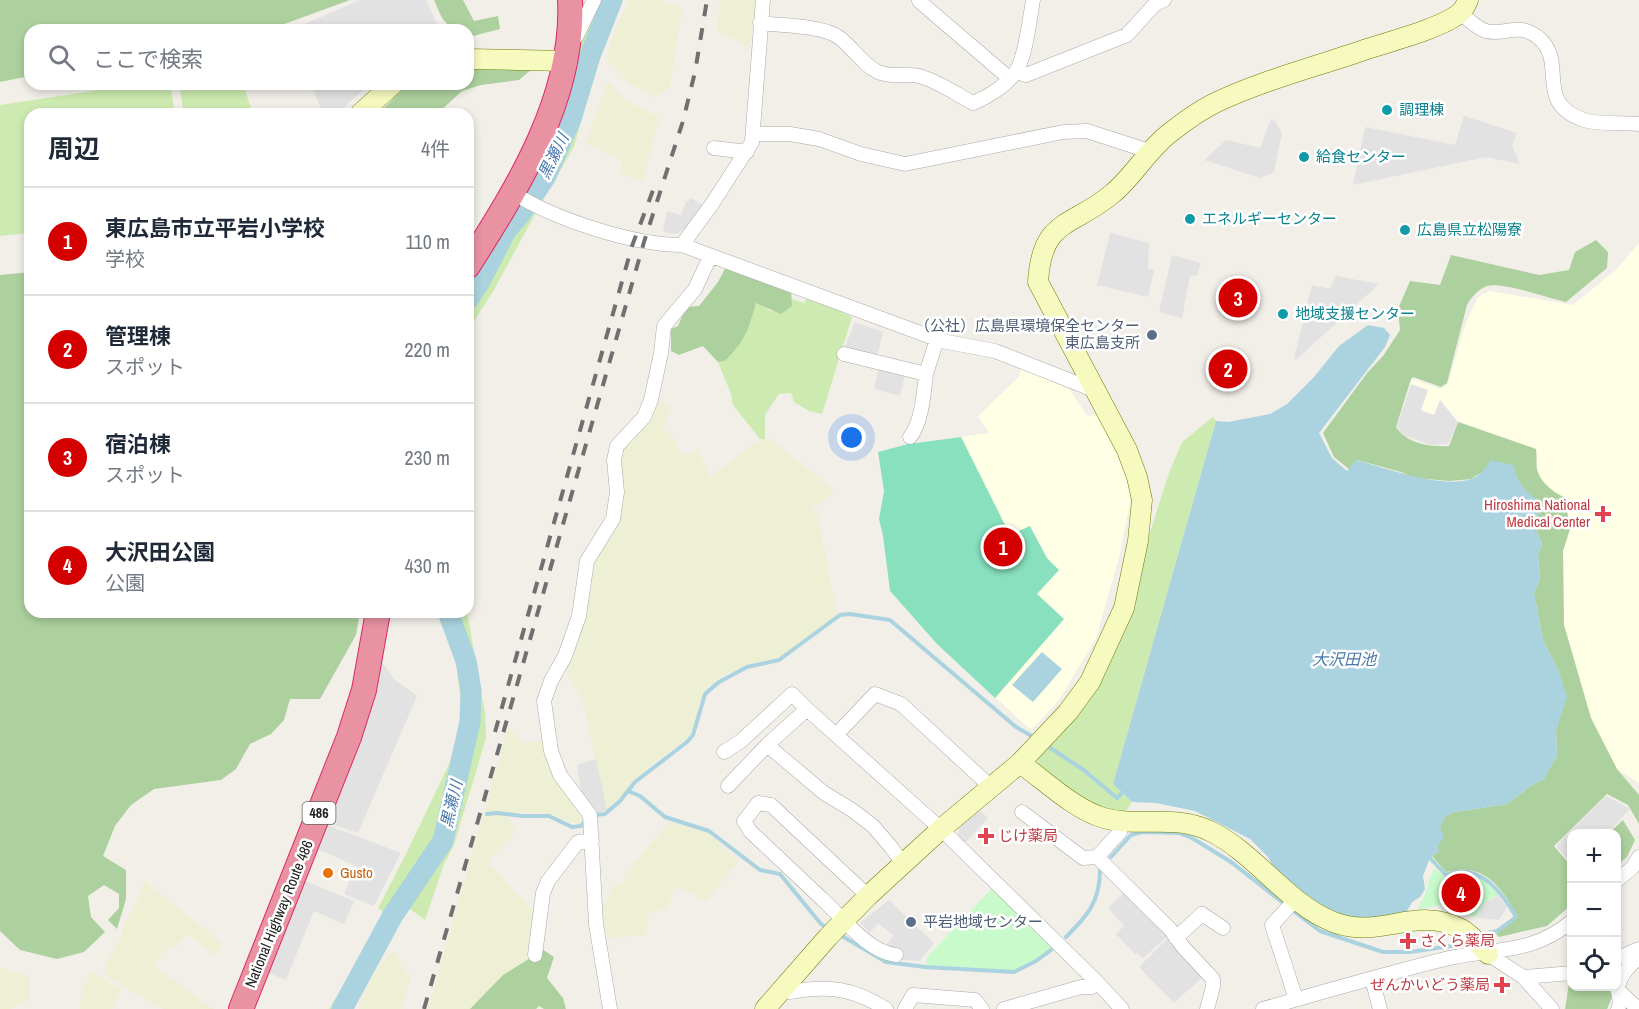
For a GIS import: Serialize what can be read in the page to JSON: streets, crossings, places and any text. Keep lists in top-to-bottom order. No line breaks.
{"streets":{"highway":["486","National Highway Route 486"]},"water":["黒瀬川","大沢田池"],"places":{"other":["調理棟","給食センター","エネルギーセンター","広島県立松陽寮","地域支援センター","（公社）広島県環境保全センター 東広島支所","Gusto","平岩地域センター"],"health":["Hiroshima National Medical Center","じけ薬局","さくら薬局","ぜんかいどう薬局"]},"page":{"search":"ここで検索","heading":["周辺","4件"],"list":[{"mark":"1","name":"東広島市立平岩小学校","note":"学校","value":"110 m"},{"mark":"2","name":"管理棟","note":"スポット","value":"220 m"},{"mark":"3","name":"宿泊棟","note":"スポット","value":"230 m"},{"mark":"4","name":"大沢田公園","note":"公園","value":"430 m"}],"pins":["3","2","1","4"],"map_buttons":["+","−"]}}
